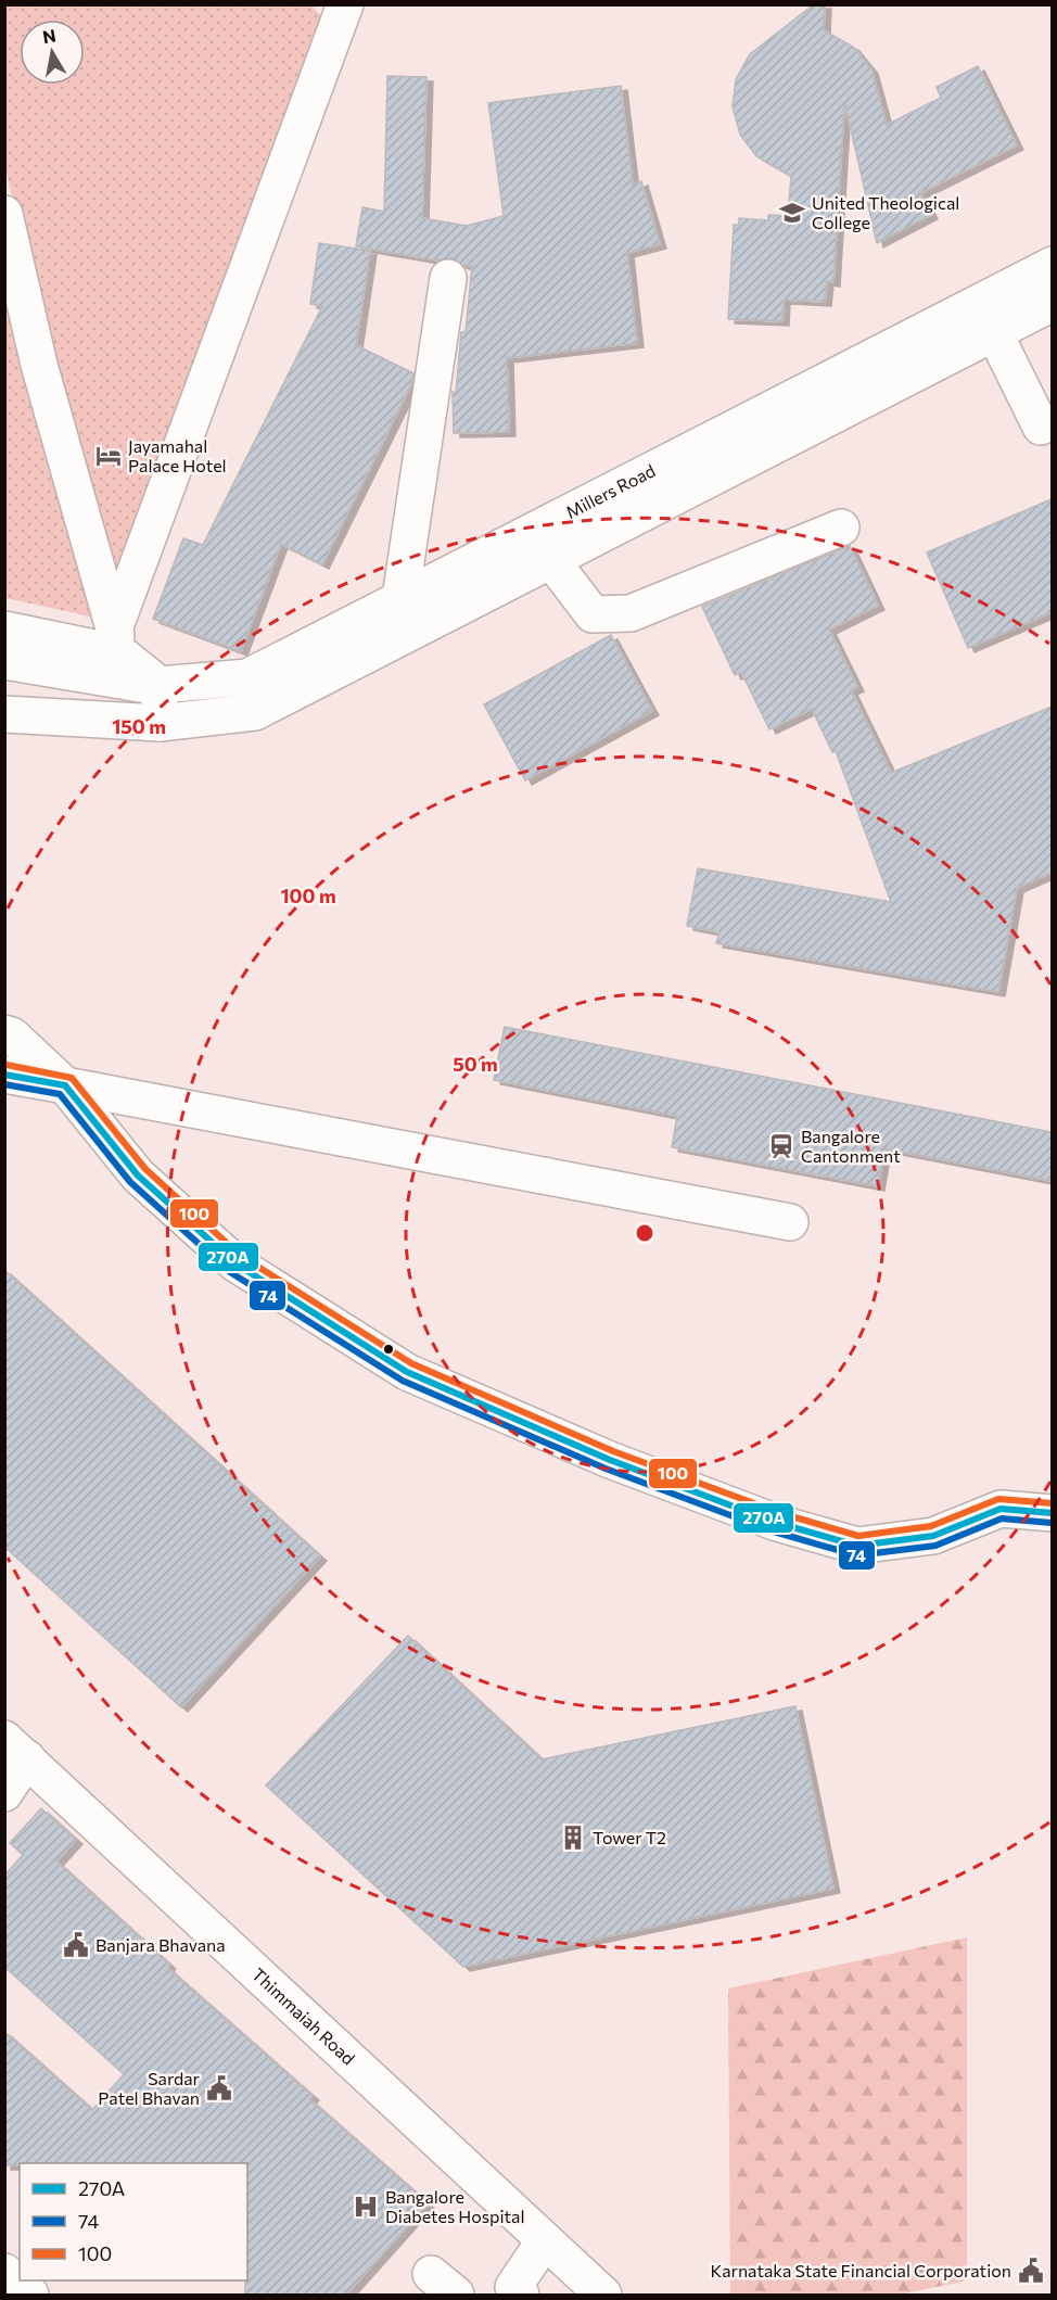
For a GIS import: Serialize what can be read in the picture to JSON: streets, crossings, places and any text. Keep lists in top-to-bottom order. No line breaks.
{"streets":{"street":["Millers Road","Thimmaiah Road"]},"places":{"school or university":["United Theological College"],"hotel":["Jayamahal Palace Hotel"],"station":["Bangalore Cantonment"],"building":["Tower T2"],"public building":["Banjara Bhavana","Sardar Patel Bhavan","Karnataka State Financial Corporation"],"hospital":["Bangalore Diabetes Hospital"]},"lines":["transit line 100","transit line 270A","transit line 74"],"legend":["270A","74","100"],"north":"top","rings":["150 m","100 m","50 m"]}
